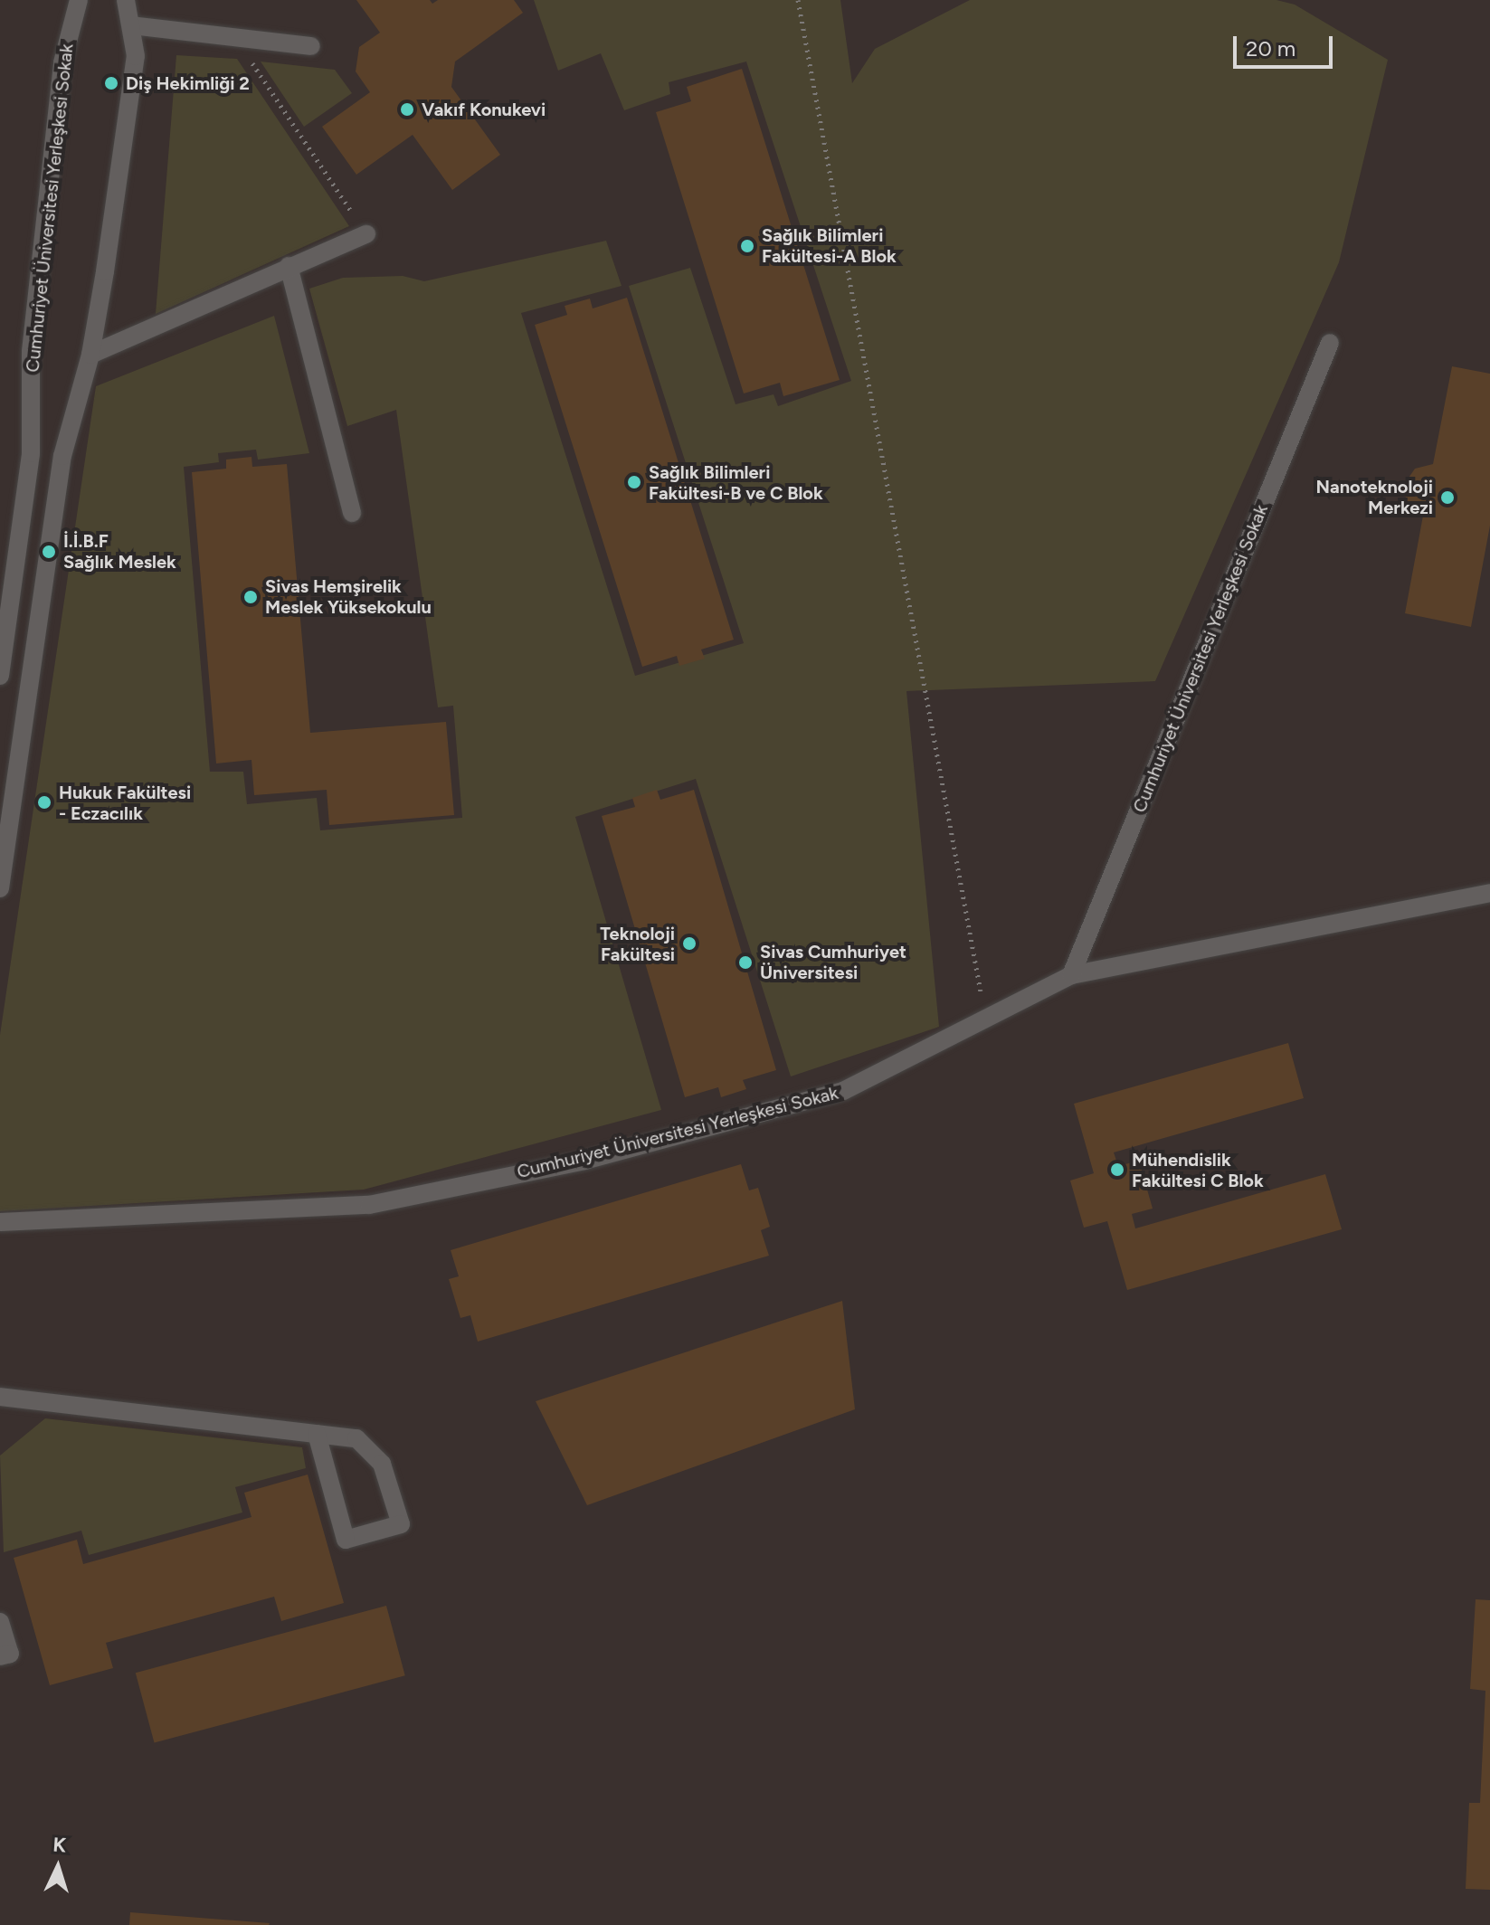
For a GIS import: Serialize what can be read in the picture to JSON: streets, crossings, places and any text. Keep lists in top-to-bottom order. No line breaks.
{"streets":{"street":["Cumhuriyet Üniversitesi Yerleşkesi Sokak"]},"places":["Diş Hekimliği 2","Vakıf Konukevi","Sağlık Bilimleri Fakültesi-A Blok","Sağlık Bilimleri Fakültesi-B ve C Blok","Nanoteknoloji Merkezi","İ.İ.B.F Sağlık Meslek","Sivas Hemşirelik Meslek Yüksekokulu","Hukuk Fakültesi - Eczacılık","Teknoloji Fakültesi","Sivas Cumhuriyet Üniversitesi","Mühendislik Fakültesi C Blok"],"scale_bar":"20 m","north":"top"}
